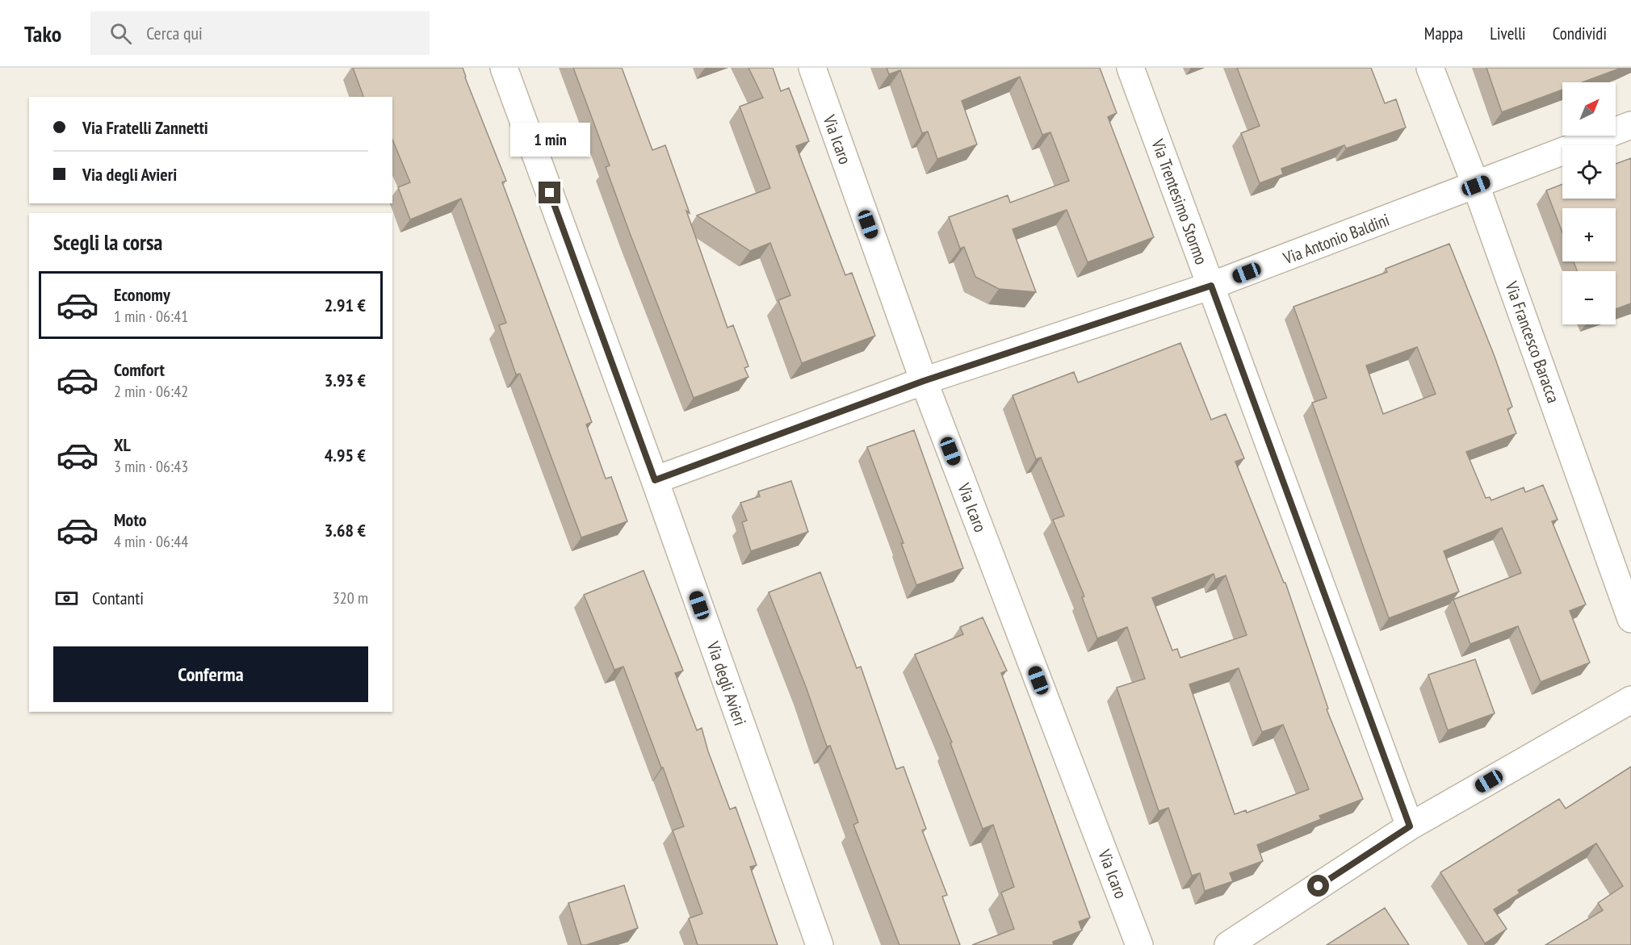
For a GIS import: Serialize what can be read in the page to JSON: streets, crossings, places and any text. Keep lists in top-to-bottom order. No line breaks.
{"streets":{"street":["Via Icaro","Via Trentesimo Stormo","Via Antonio Baldini","Via Francesco Baracca","Via degli Avieri"]},"crossings":[["Via Icaro","Via Antonio Baldini"],["Via Trentesimo Stormo","Via Antonio Baldini"],["Via Antonio Baldini","Via Francesco Baracca"],["Via Antonio Baldini","Via degli Avieri"]],"north":"top right","page":{"header":"Tako","search":"Cerca qui","nav":["Mappa","Livelli","Condividi"],"map_buttons":["+","−"],"banner":["Via Fratelli Zannetti","Via degli Avieri"],"bubble":"1 min","heading":"Scegli la corsa","list":[{"name":"Economy","note":"1 min · 06:41","value":"2.91 €"},{"name":"Comfort","note":"2 min · 06:42","value":"3.93 €"},{"name":"XL","note":"3 min · 06:43","value":"4.95 €"},{"name":"Moto","note":"4 min · 06:44","value":"3.68 €"}],"pay":["Contanti","320 m"],"buttons":"Conferma"}}
